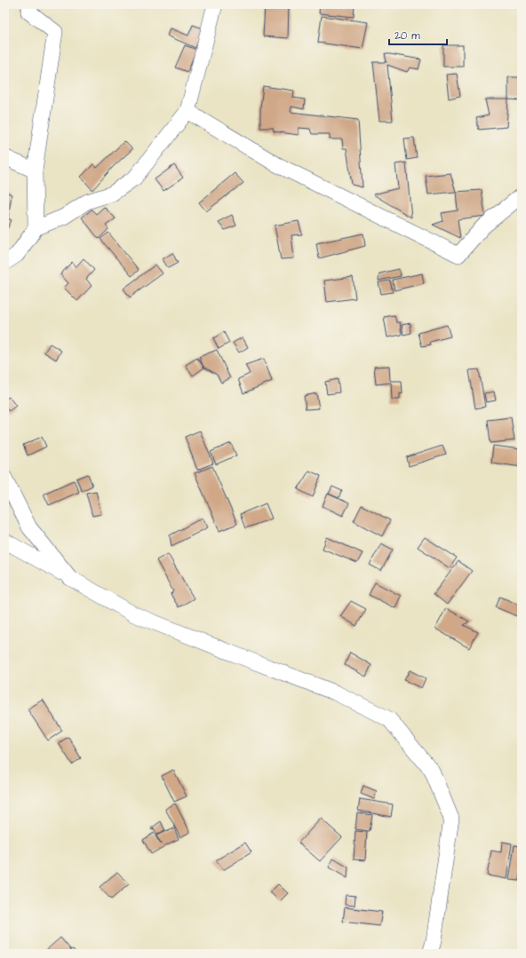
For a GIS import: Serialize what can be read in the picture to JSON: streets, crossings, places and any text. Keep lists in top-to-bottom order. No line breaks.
{"scale_bar":"20 m"}
